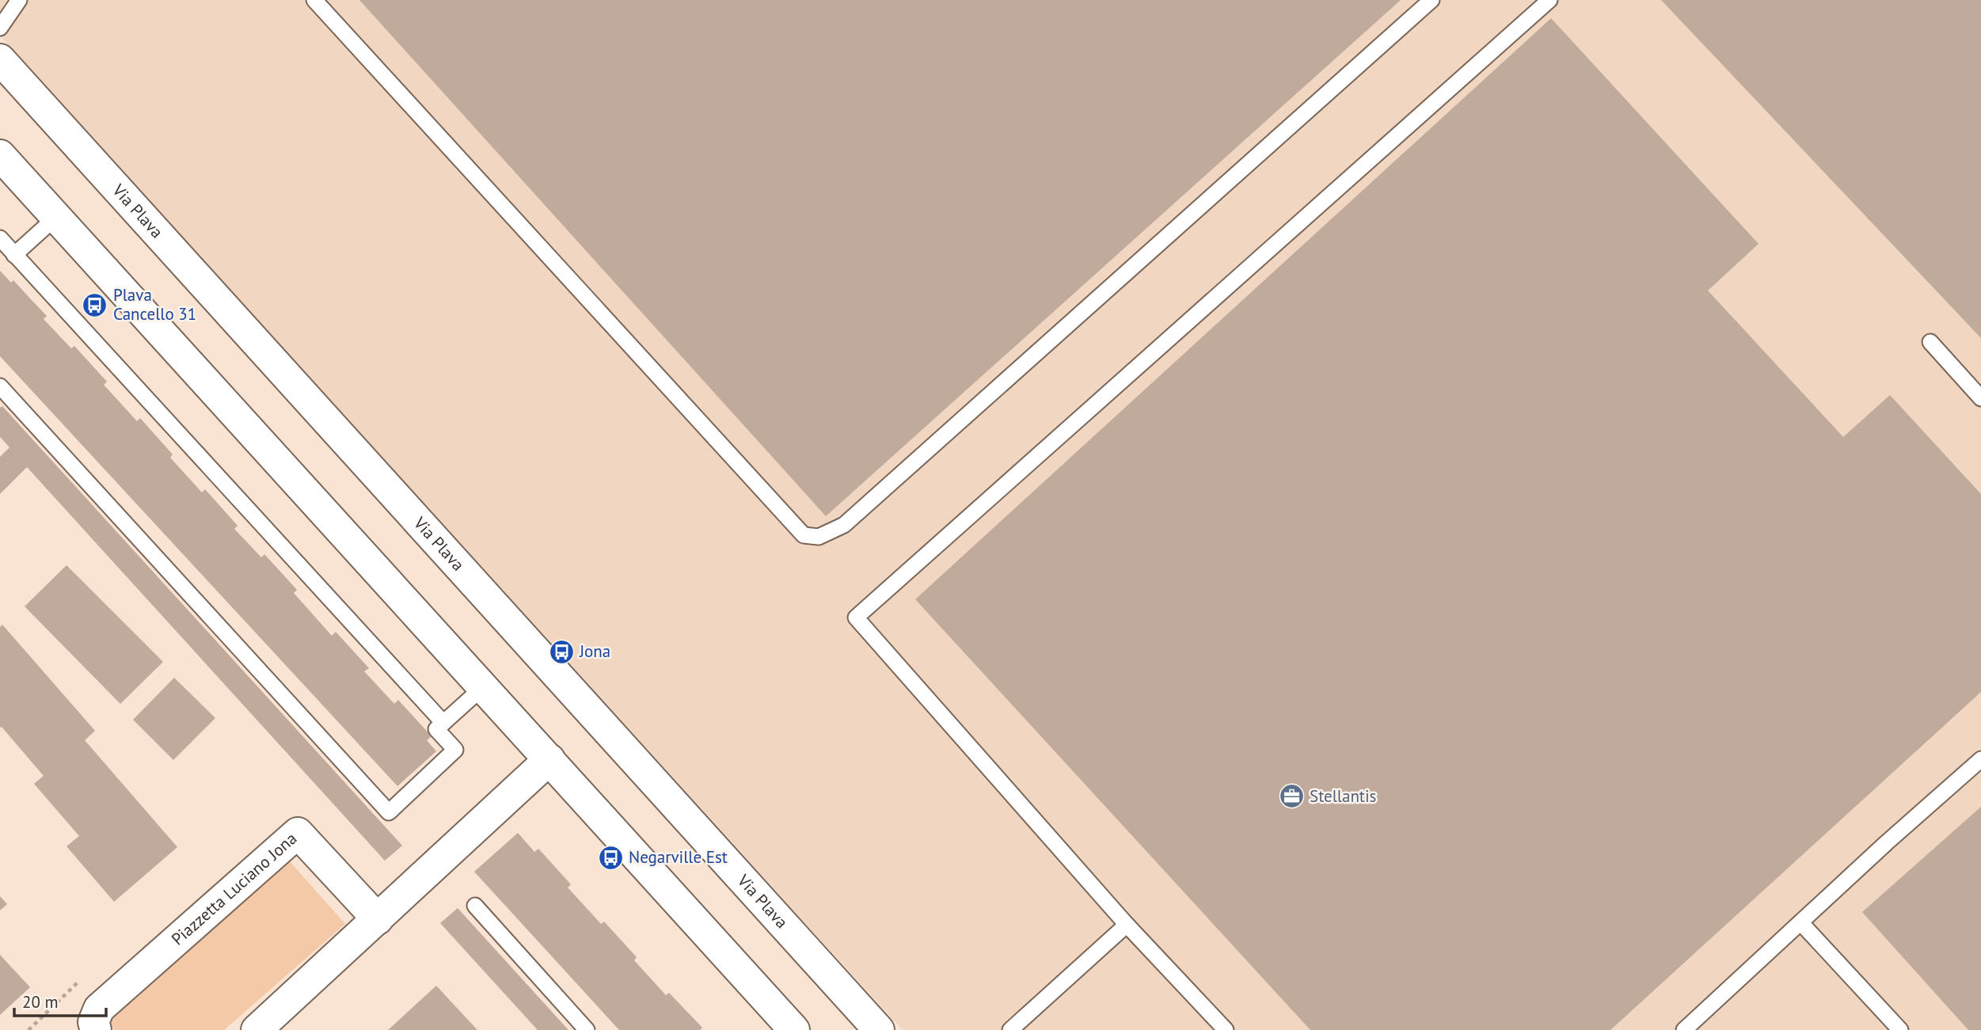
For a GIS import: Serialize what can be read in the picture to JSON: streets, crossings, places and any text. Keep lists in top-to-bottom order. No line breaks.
{"streets":{"street":["Via Plava","Piazzetta Luciano Jona"]},"places":{"bus stop":["Plava Cancello 31","Jona","Negarville Est"],"office":["Stellantis"]},"scale_bar":"20 m"}
